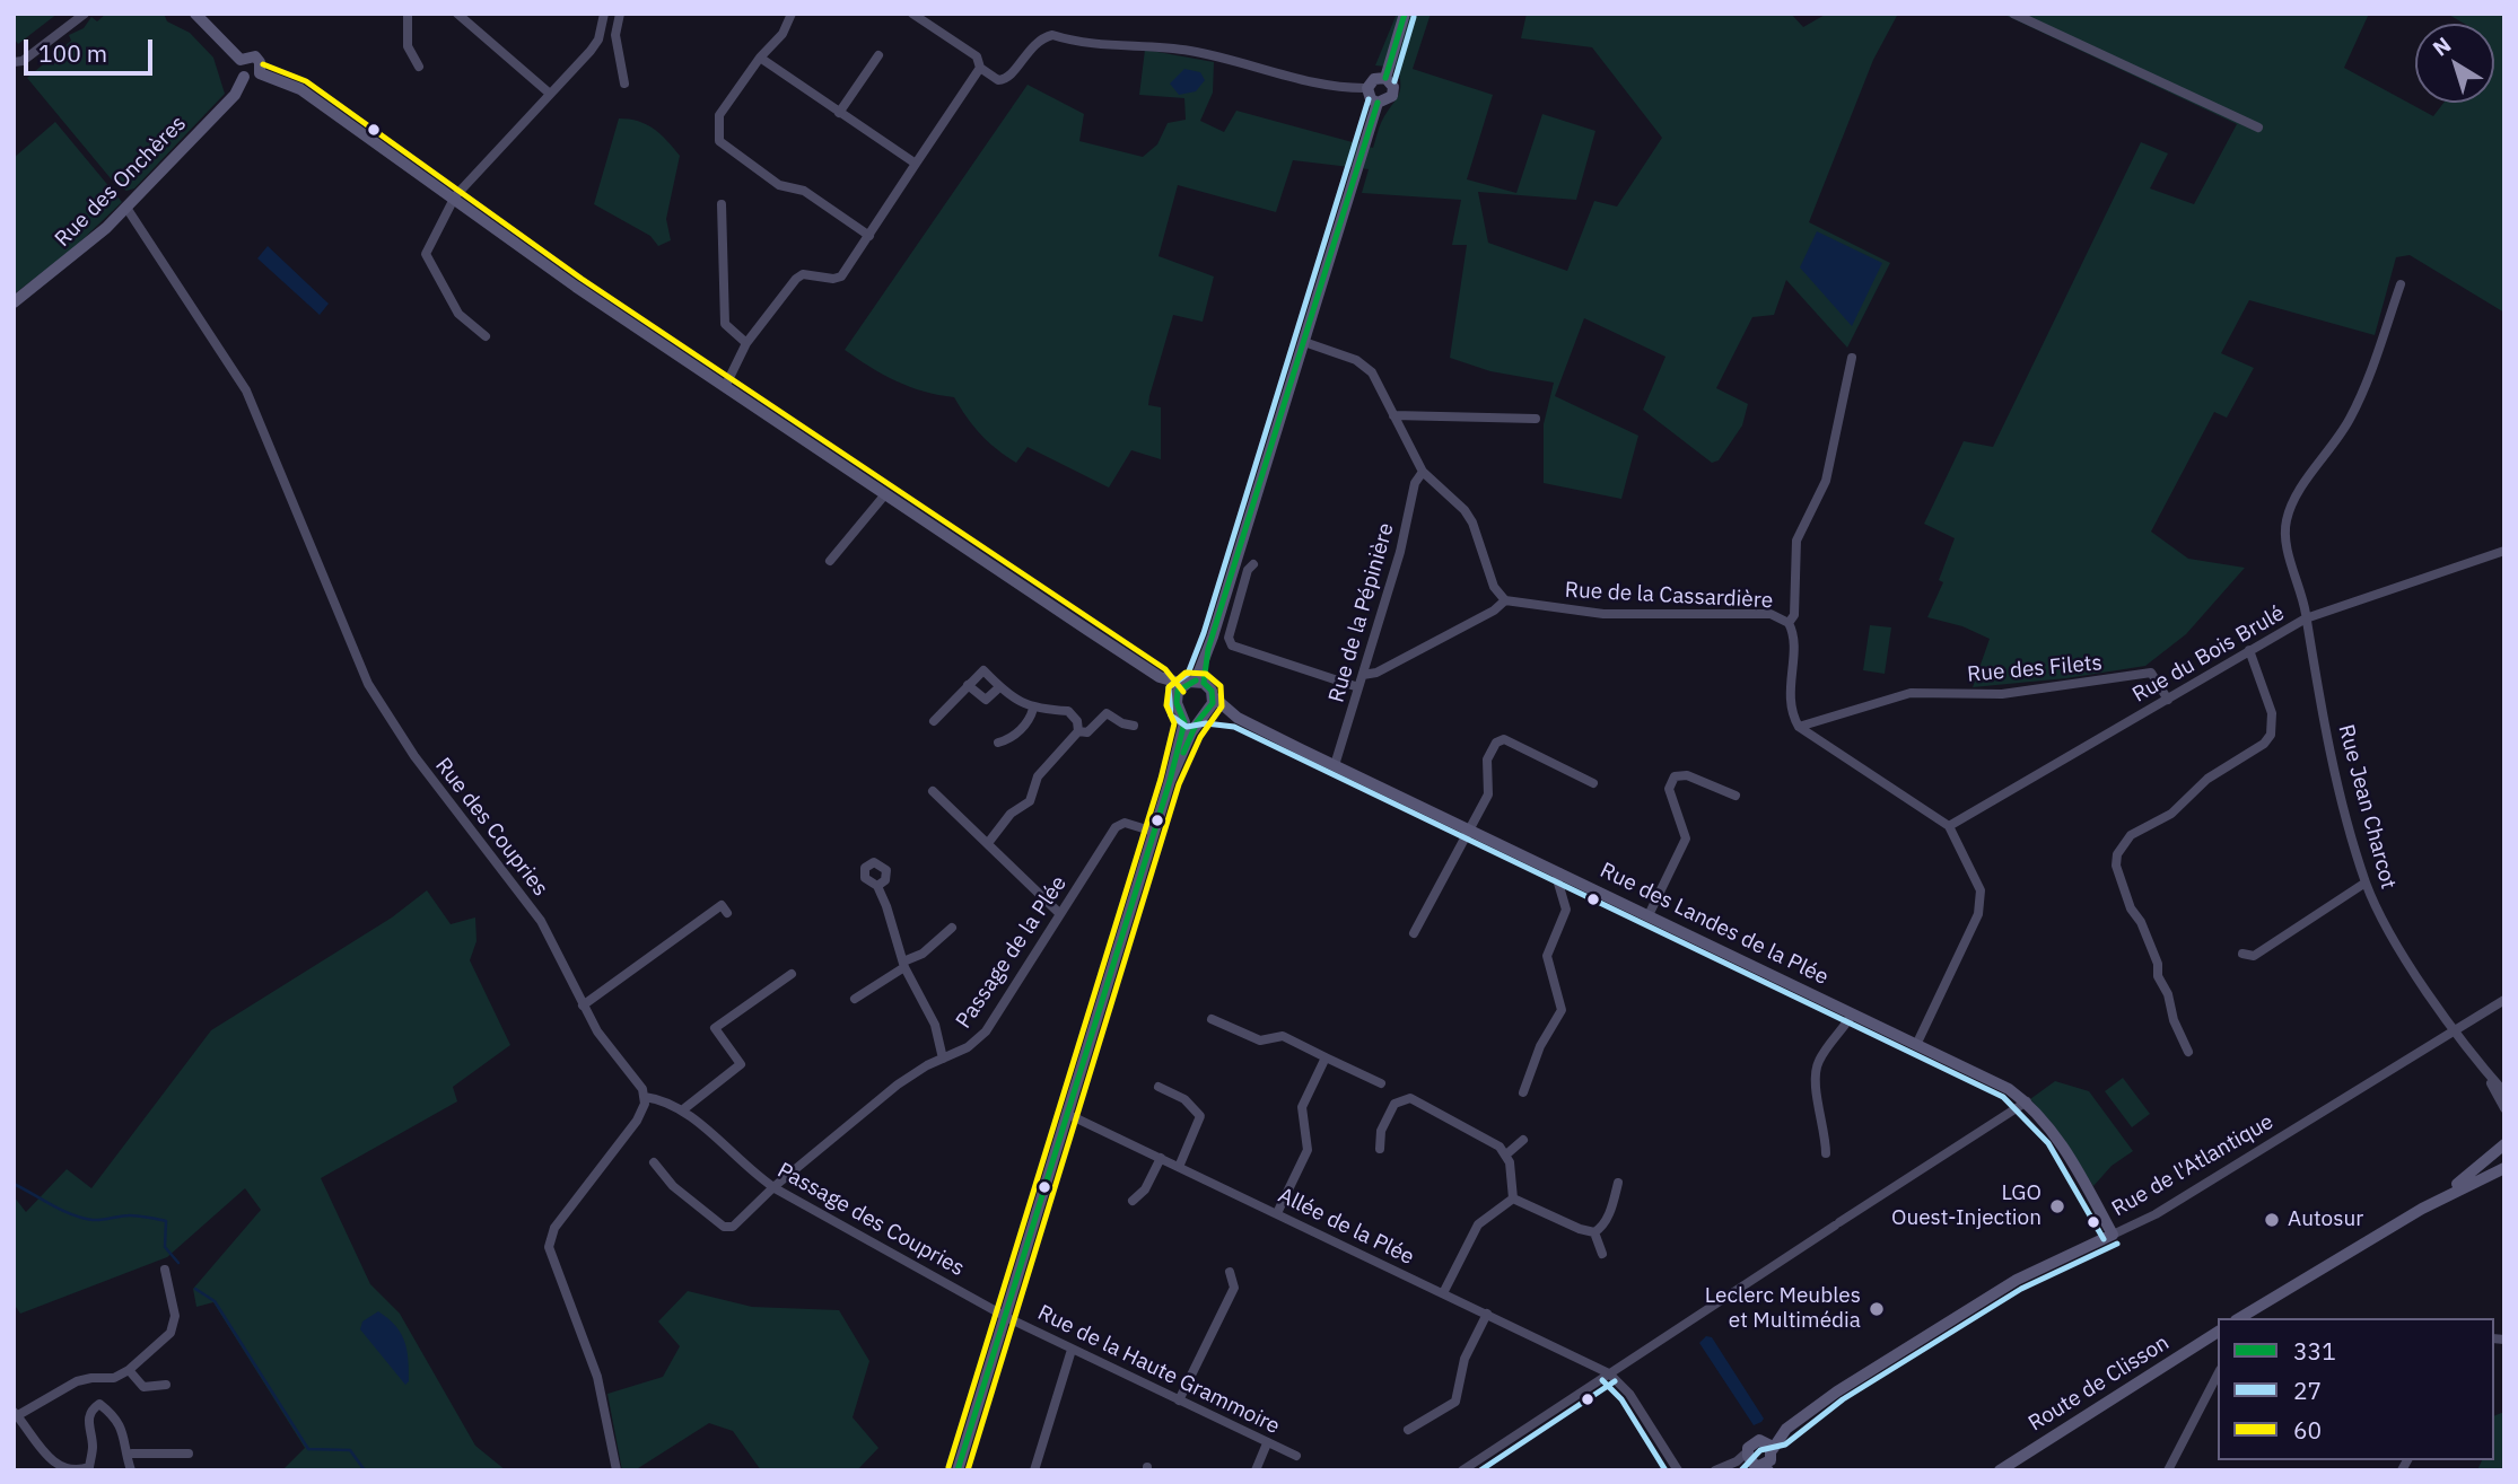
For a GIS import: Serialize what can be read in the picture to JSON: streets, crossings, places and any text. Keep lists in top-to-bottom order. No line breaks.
{"streets":{"street":["Rue des Onchères","Rue de la Cassardière","Rue de la Pépinière","Rue du Bois Brulé","Rue des Filets","Rue Jean Charcot","Rue des Coupries","Rue des Landes de la Plée","Passage de la Plée","Rue de l'Atlantique","Passage des Coupries","Allée de la Plée","Rue de la Haute Grammoire","Route de Clisson"]},"crossings":[["Rue des Onchères","Rue des Coupries"],["Rue de la Cassardière","Rue des Filets"],["Rue de la Pépinière","Rue des Landes de la Plée"],["Rue du Bois Brulé","Rue des Filets"],["Rue du Bois Brulé","Rue Jean Charcot"],["Rue Jean Charcot","Rue de l'Atlantique"],["Rue des Coupries","Passage des Coupries"],["Rue des Landes de la Plée","Rue de l'Atlantique"],["Passage de la Plée","Passage des Coupries"],["Passage des Coupries","Rue de la Haute Grammoire"]],"places":["LGO Ouest-Injection","Autosur","Leclerc Meubles et Multimédia"],"lines":["transit line 331","transit line 27","transit line 60"],"legend":["331","27","60"],"scale_bar":"100 m","north":"top left"}
